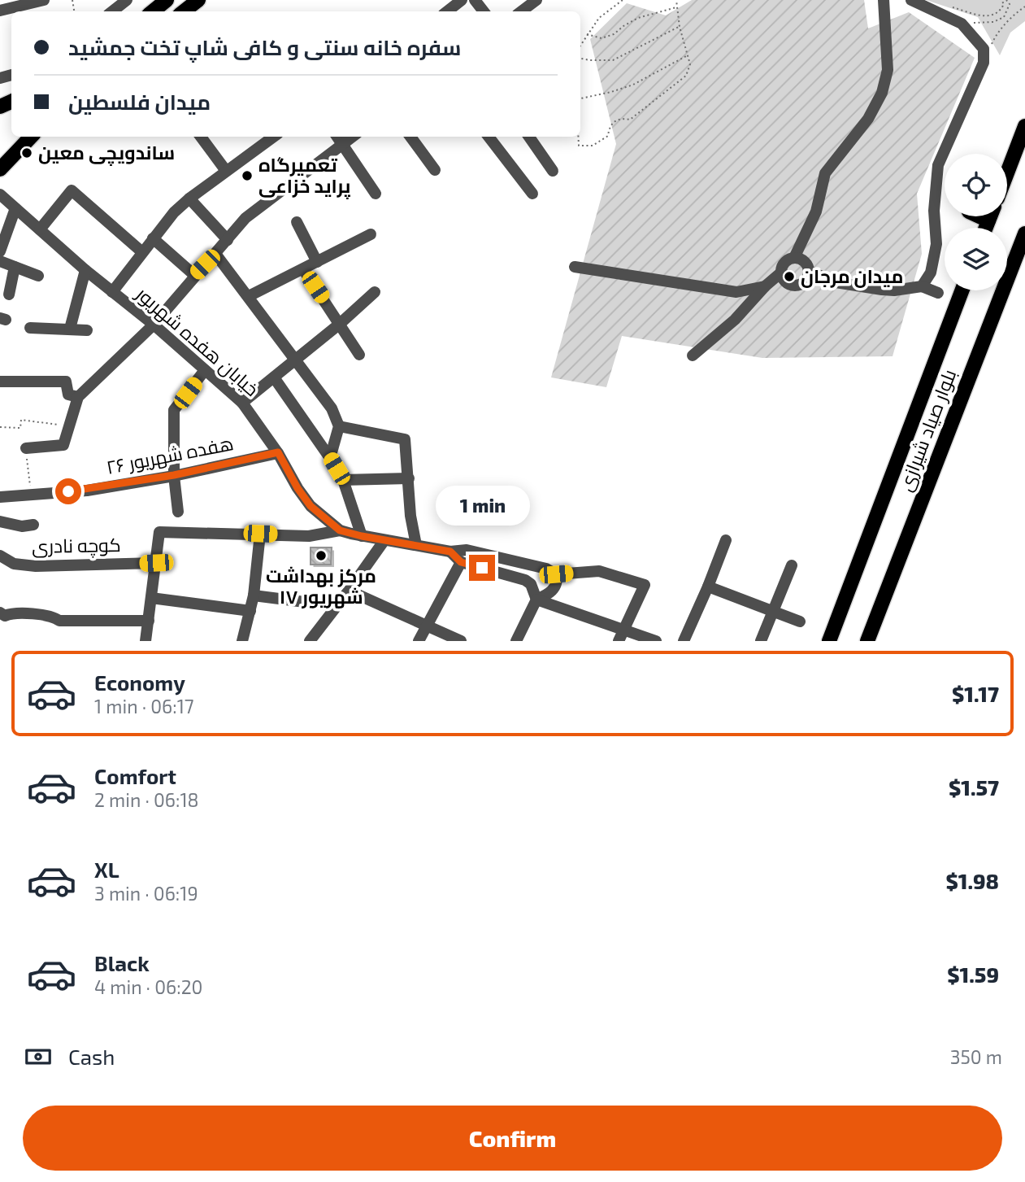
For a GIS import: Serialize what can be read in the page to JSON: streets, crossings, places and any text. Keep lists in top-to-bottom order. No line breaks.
{"streets":{"main road":["بلوار صیاد شیرازی"],"street":["خیابان هفده شهریور","هفده شهریور ۲۶","کوچه نادری"]},"crossings":[["خیابان هفده شهریور","هفده شهریور ۲۶"]],"places":["ساندویچی معین","تعمیرگاه پراید خزاعی","میدان مرجان","مرکز بهداشت ۱۷ شهریور"],"page":{"banner":["سفره خانه سنتی و کافی شاپ تخت جمشید","میدان فلسطین"],"bubble":"1 min","list":[{"name":"Economy","note":"1 min · 06:17","value":"$1.17"},{"name":"Comfort","note":"2 min · 06:18","value":"$1.57"},{"name":"XL","note":"3 min · 06:19","value":"$1.98"},{"name":"Black","note":"4 min · 06:20","value":"$1.59"}],"pay":["Cash","350 m"],"buttons":"Confirm"}}
